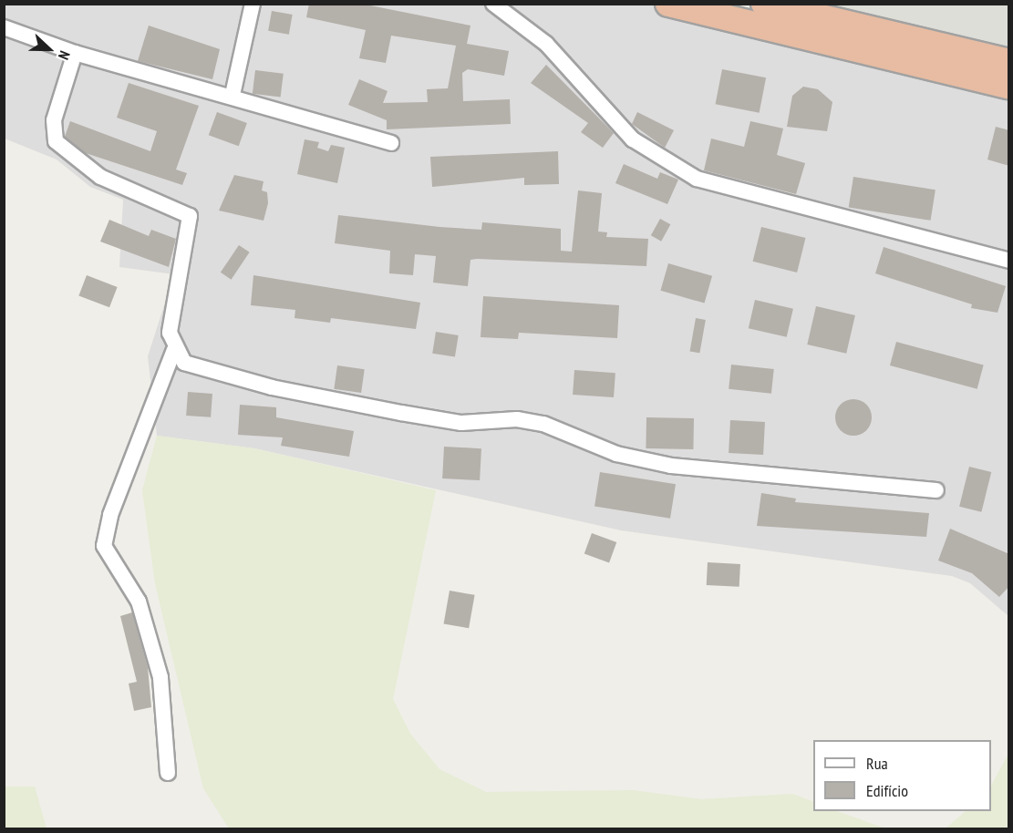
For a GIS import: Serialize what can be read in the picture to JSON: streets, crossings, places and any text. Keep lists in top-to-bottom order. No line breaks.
{"legend":["Rua","Edifício"],"north":"right"}
